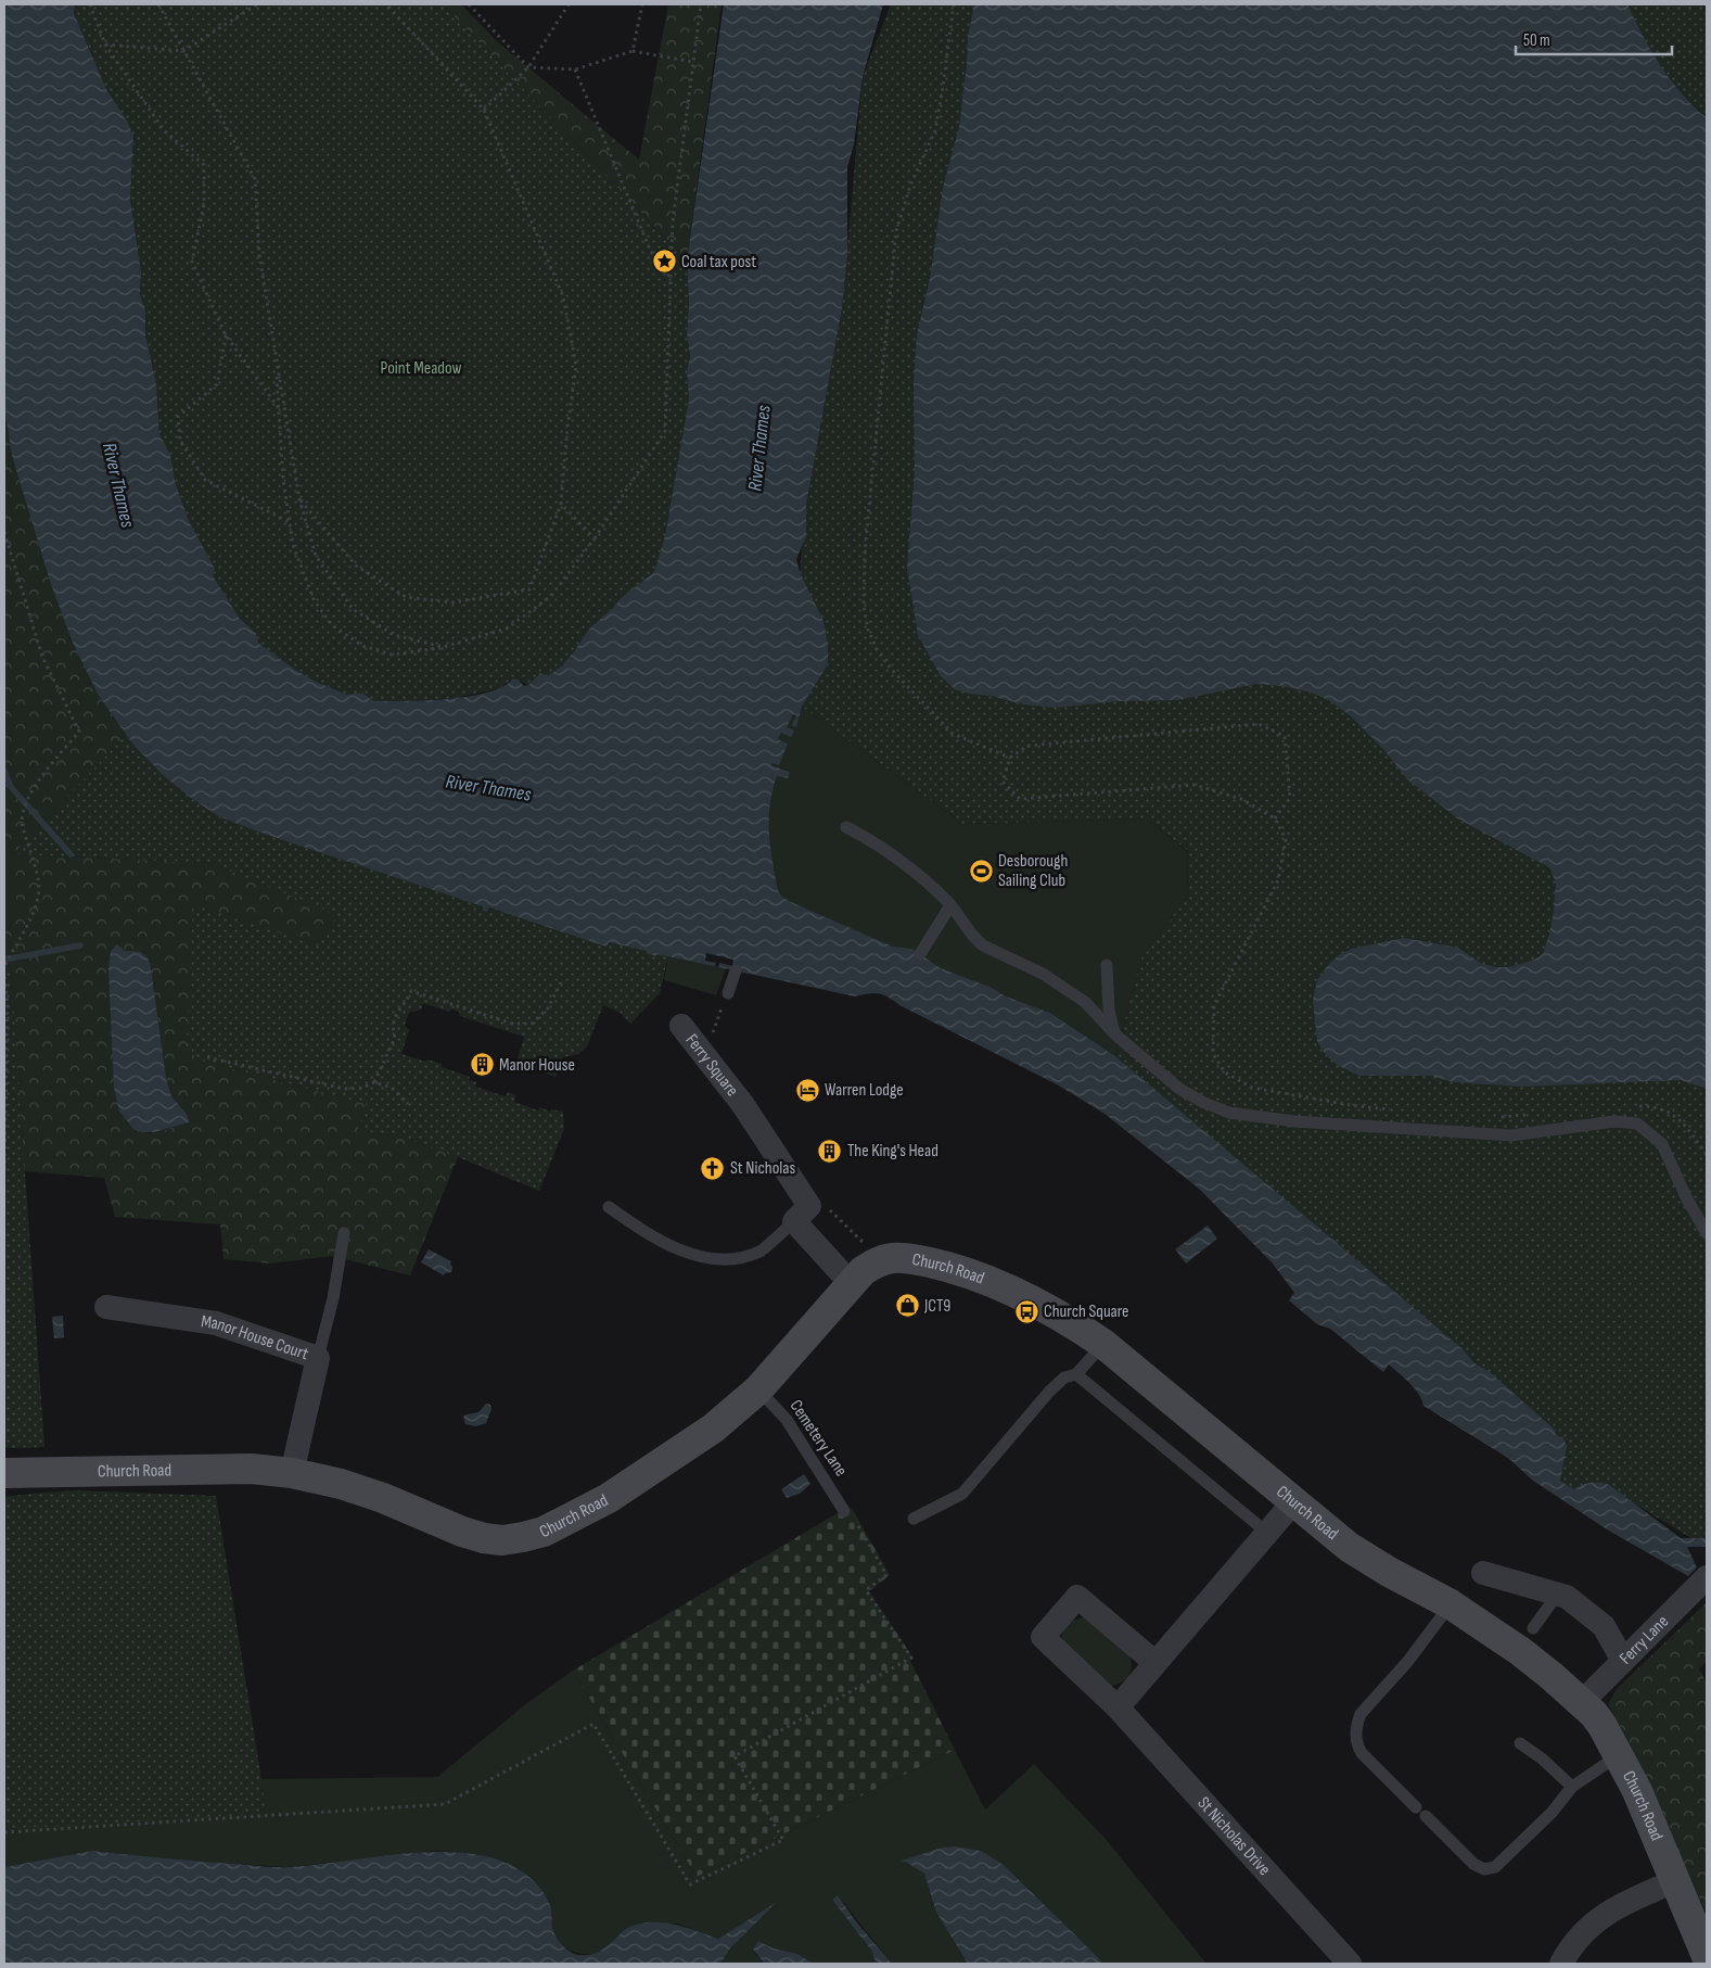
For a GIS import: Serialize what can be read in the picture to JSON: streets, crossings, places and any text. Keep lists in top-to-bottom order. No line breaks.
{"streets":{"street":["Ferry Square","Church Road","Manor House Court","Ferry Lane","St Nicholas Drive"],"lane":["Cemetery Lane"]},"crossings":[["Church Road","Manor House Court"],["Church Road","Cemetery Lane"],["Church Road","Ferry Lane"]],"water":["River Thames"],"parks":["Point Meadow"],"places":{"place":["Coal tax post"],"sports":["Desborough Sailing Club"],"building":["Manor House","The King's Head"],"hotel":["Warren Lodge"],"church":["St Nicholas"],"shop":["JCT9"],"bus stop":["Church Square"]},"scale_bar":"50 m"}
